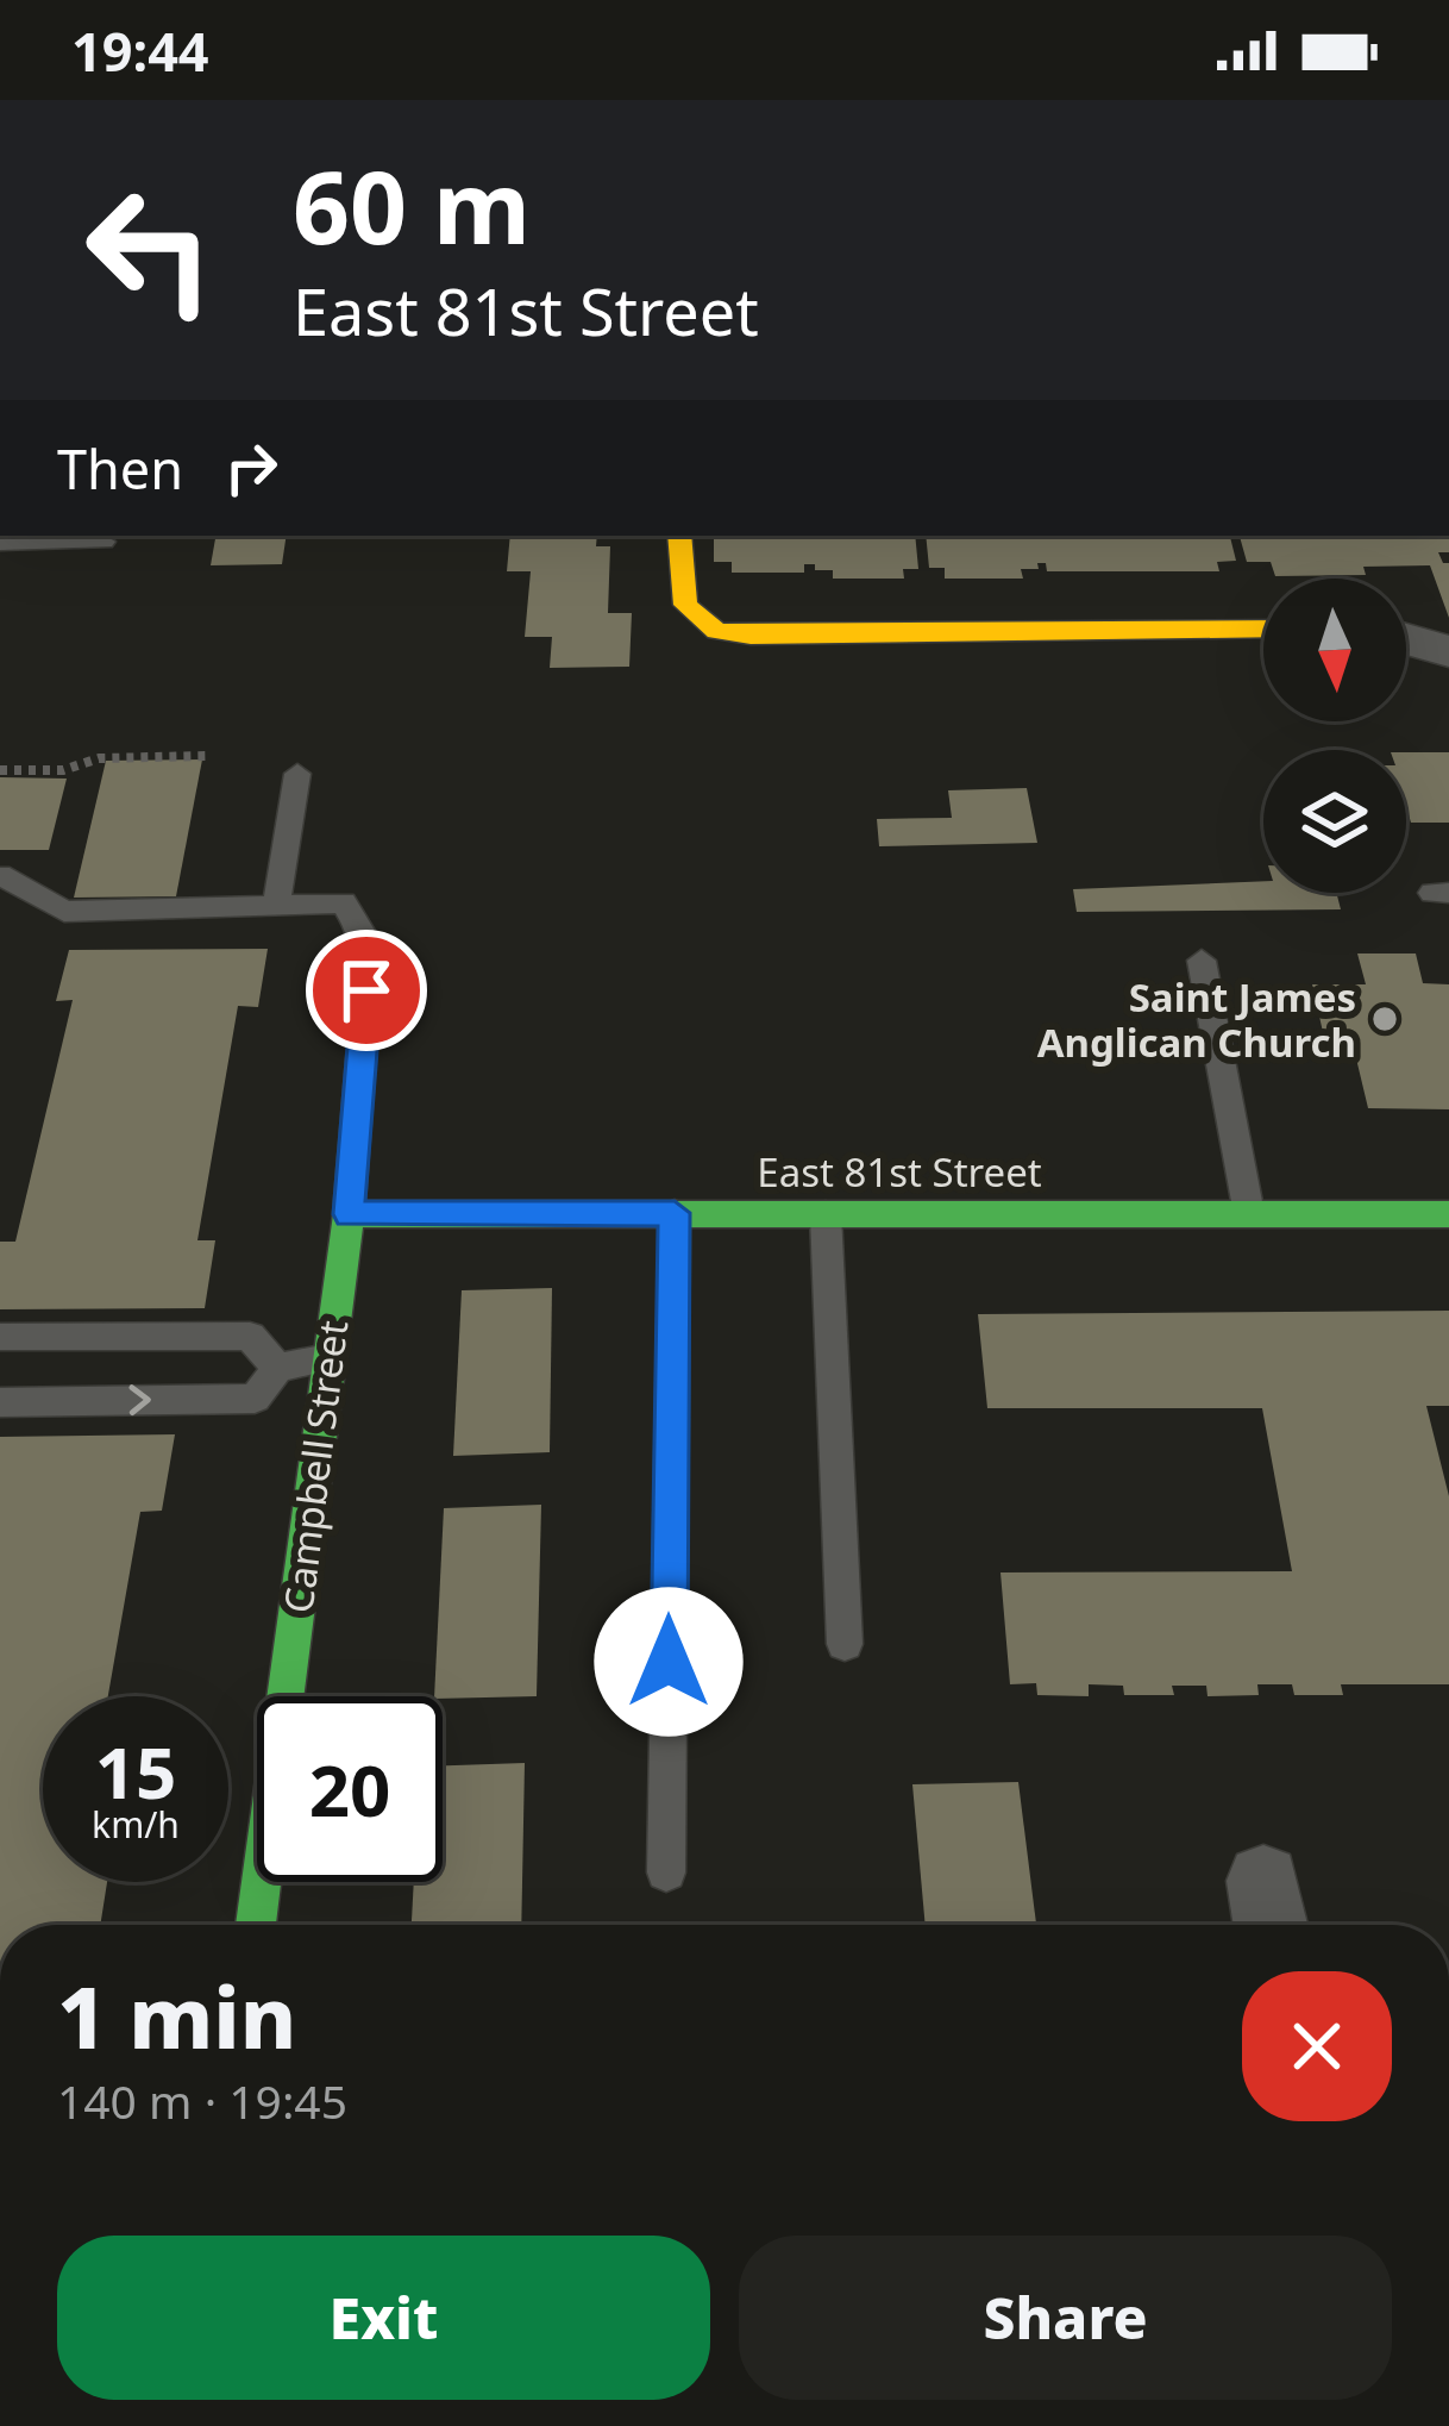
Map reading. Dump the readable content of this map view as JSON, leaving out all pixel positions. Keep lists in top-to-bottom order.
{
  "streets": {
    "street": ["East 81st Street", "Campbell Street"]
  },
  "crossings": [
    ["East 81st Street", "Campbell Street"]
  ],
  "places": ["Saint James Anglican Church"],
  "north": "bottom",
  "page": {
    "status": "19:44",
    "turn": ["60 m", "East 81st Street"],
    "then": "Then",
    "speed": "15 km/h",
    "limit": "20",
    "heading": ["1 min", "140 m · 19:45"],
    "buttons": ["Exit", "Share"]
  }
}
